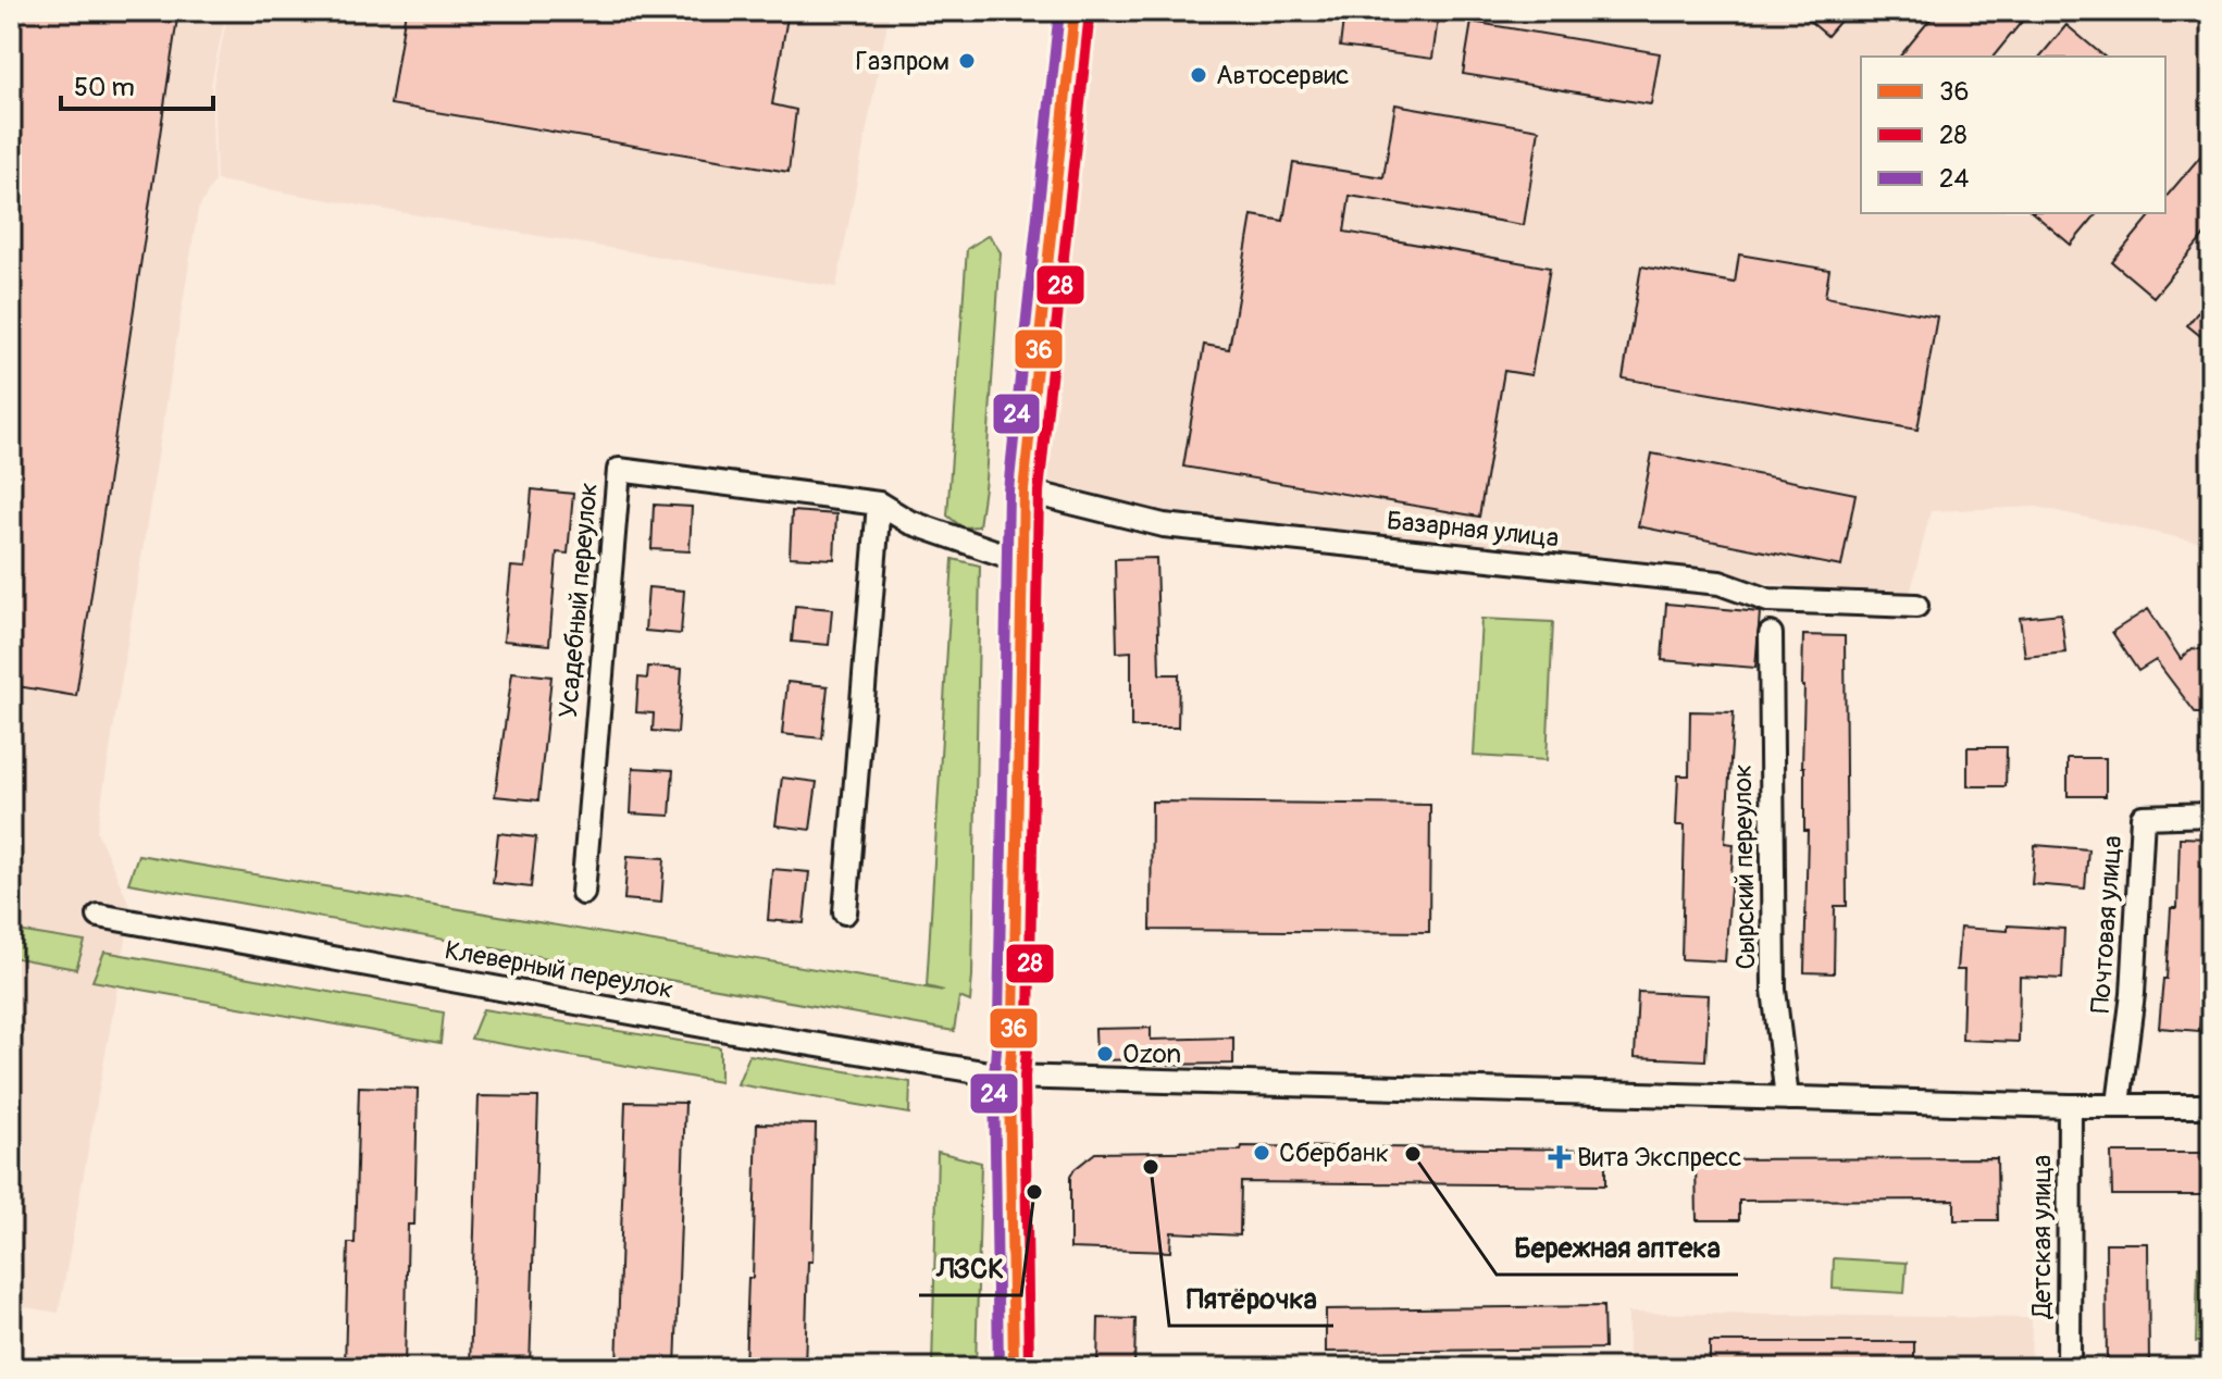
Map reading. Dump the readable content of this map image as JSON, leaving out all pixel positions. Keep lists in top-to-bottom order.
{
  "streets": {
    "street": [
      "Базарная улица",
      "Усадебный переулок",
      "Сырский переулок",
      "Почтовая улица",
      "Клеверный переулок",
      "Детская улица"
    ]
  },
  "crossings": [
    ["Сырский переулок", "Клеверный переулок"],
    ["Почтовая улица", "Клеверный переулок"],
    ["Клеверный переулок", "Детская улица"]
  ],
  "places": {
    "other": [
      "Газпром",
      "Автосервис",
      "Ozon",
      "Сбербанк",
      "Бережная аптека",
      "Пятёрочка",
      "ЛЗСК"
    ],
    "health": ["Вита Экспресс"]
  },
  "lines": ["transit line 36", "transit line 24", "transit line 28"],
  "legend": ["36", "28", "24"],
  "scale_bar": "50 m"
}
